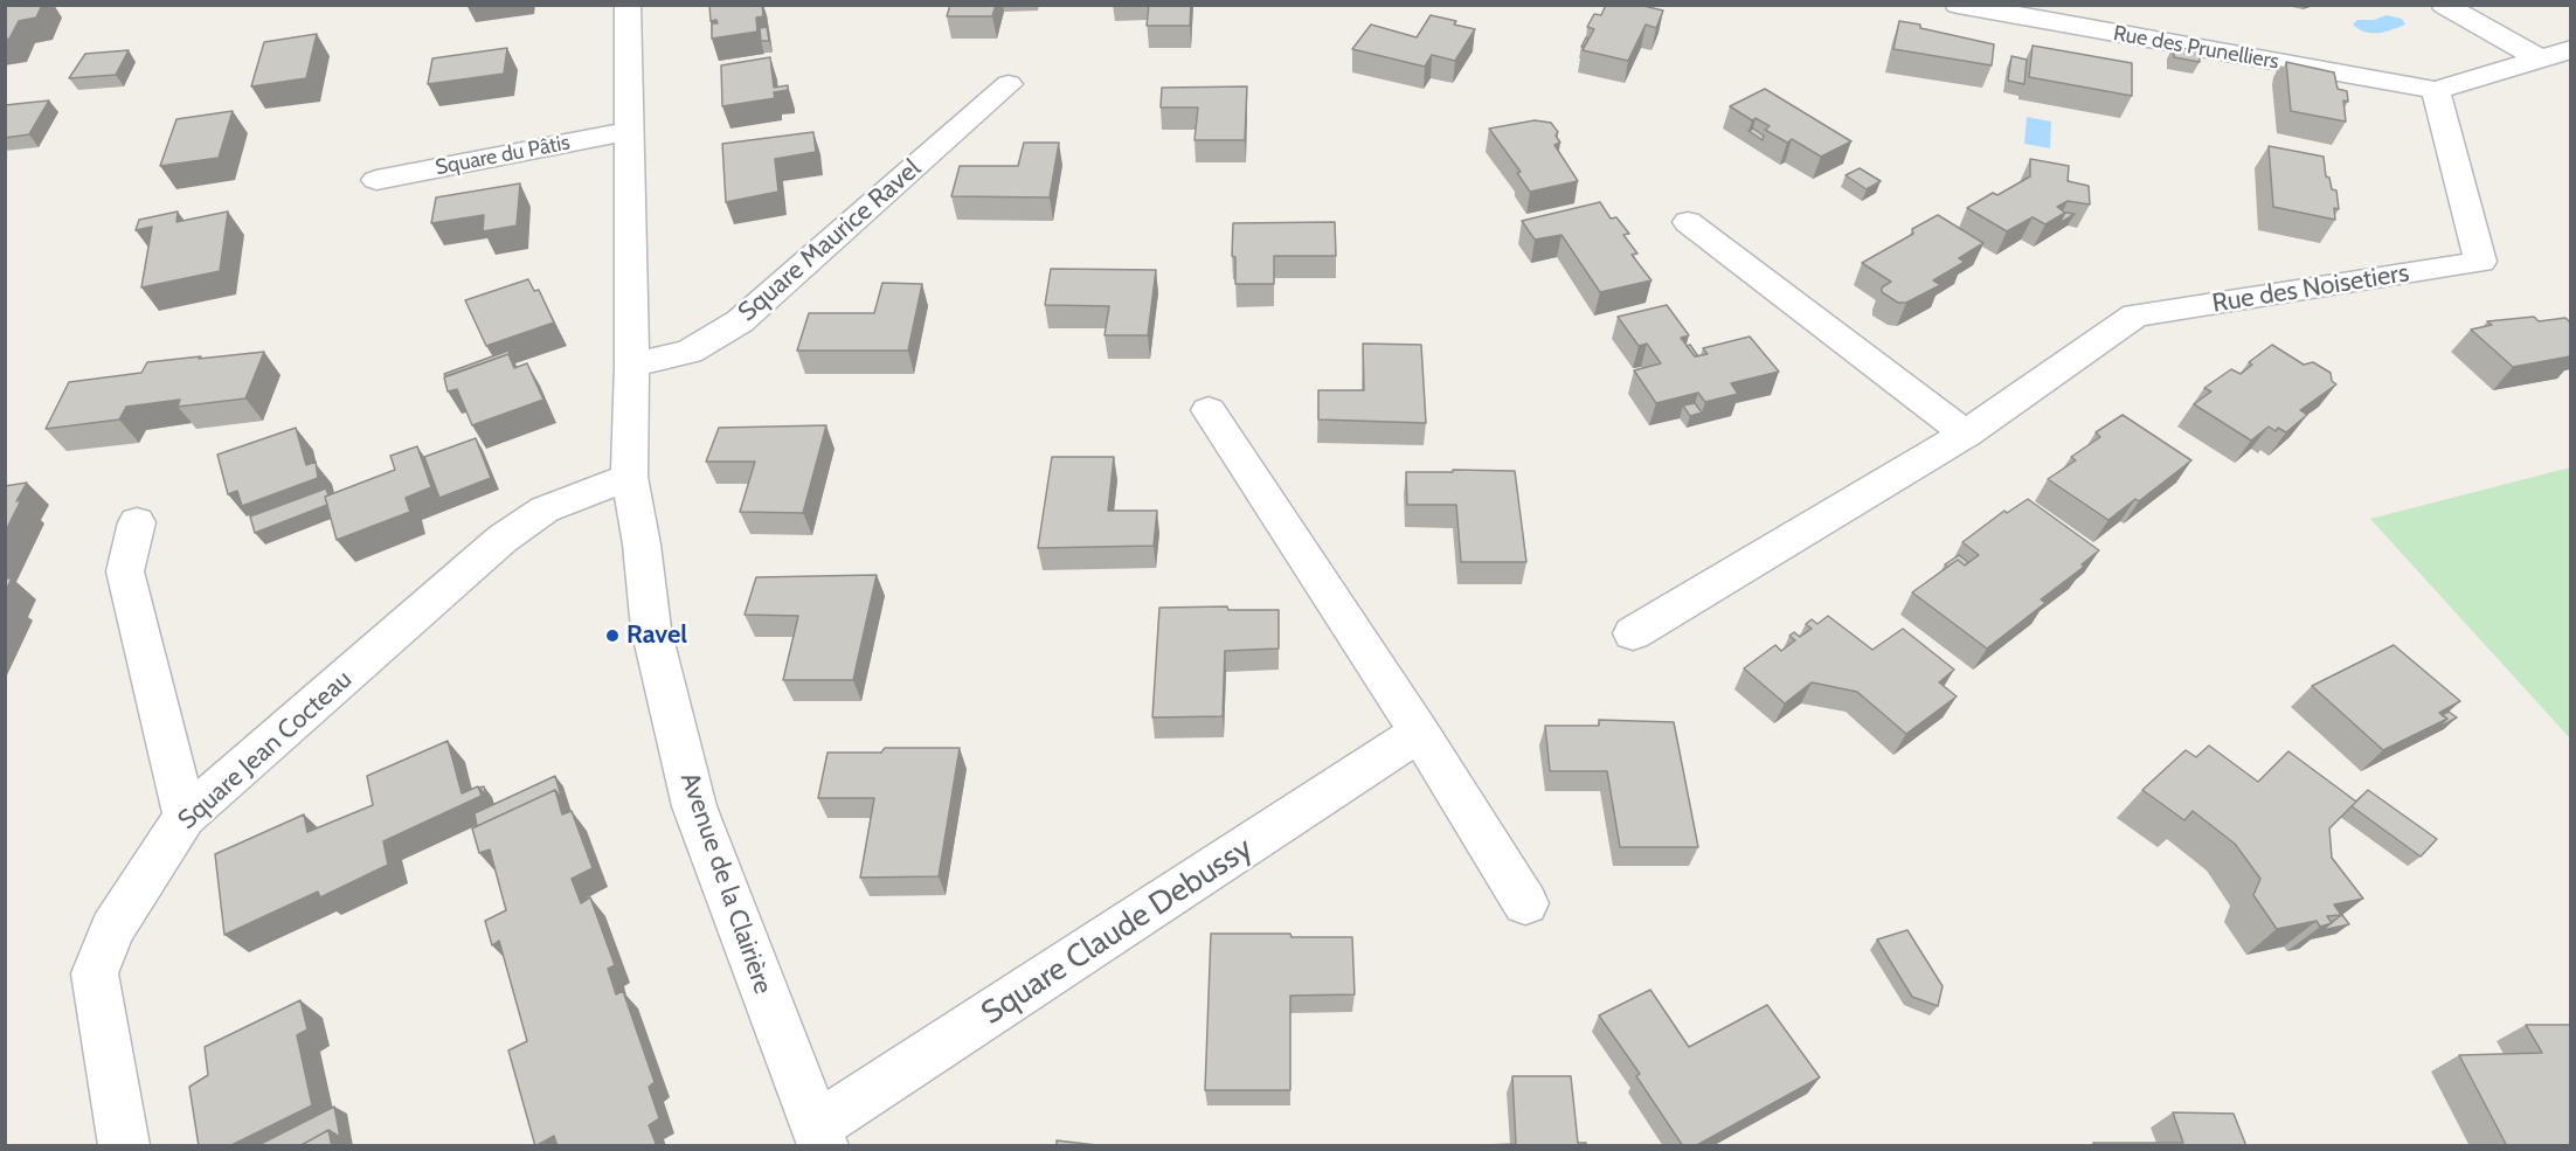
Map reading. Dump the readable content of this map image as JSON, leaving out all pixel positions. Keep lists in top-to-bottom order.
{
  "streets": {
    "street": [
      "Rue des Prunelliers",
      "Square du Pâtis",
      "Square Maurice Ravel",
      "Rue des Noisetiers",
      "Square Jean Cocteau",
      "Avenue de la Clairière",
      "Square Claude Debussy"
    ]
  },
  "crossings": [
    ["Rue des Prunelliers", "Rue des Noisetiers"],
    ["Square Maurice Ravel", "Avenue de la Clairière"],
    ["Square Jean Cocteau", "Avenue de la Clairière"],
    ["Avenue de la Clairière", "Square Claude Debussy"]
  ],
  "places": ["Ravel"]
}
